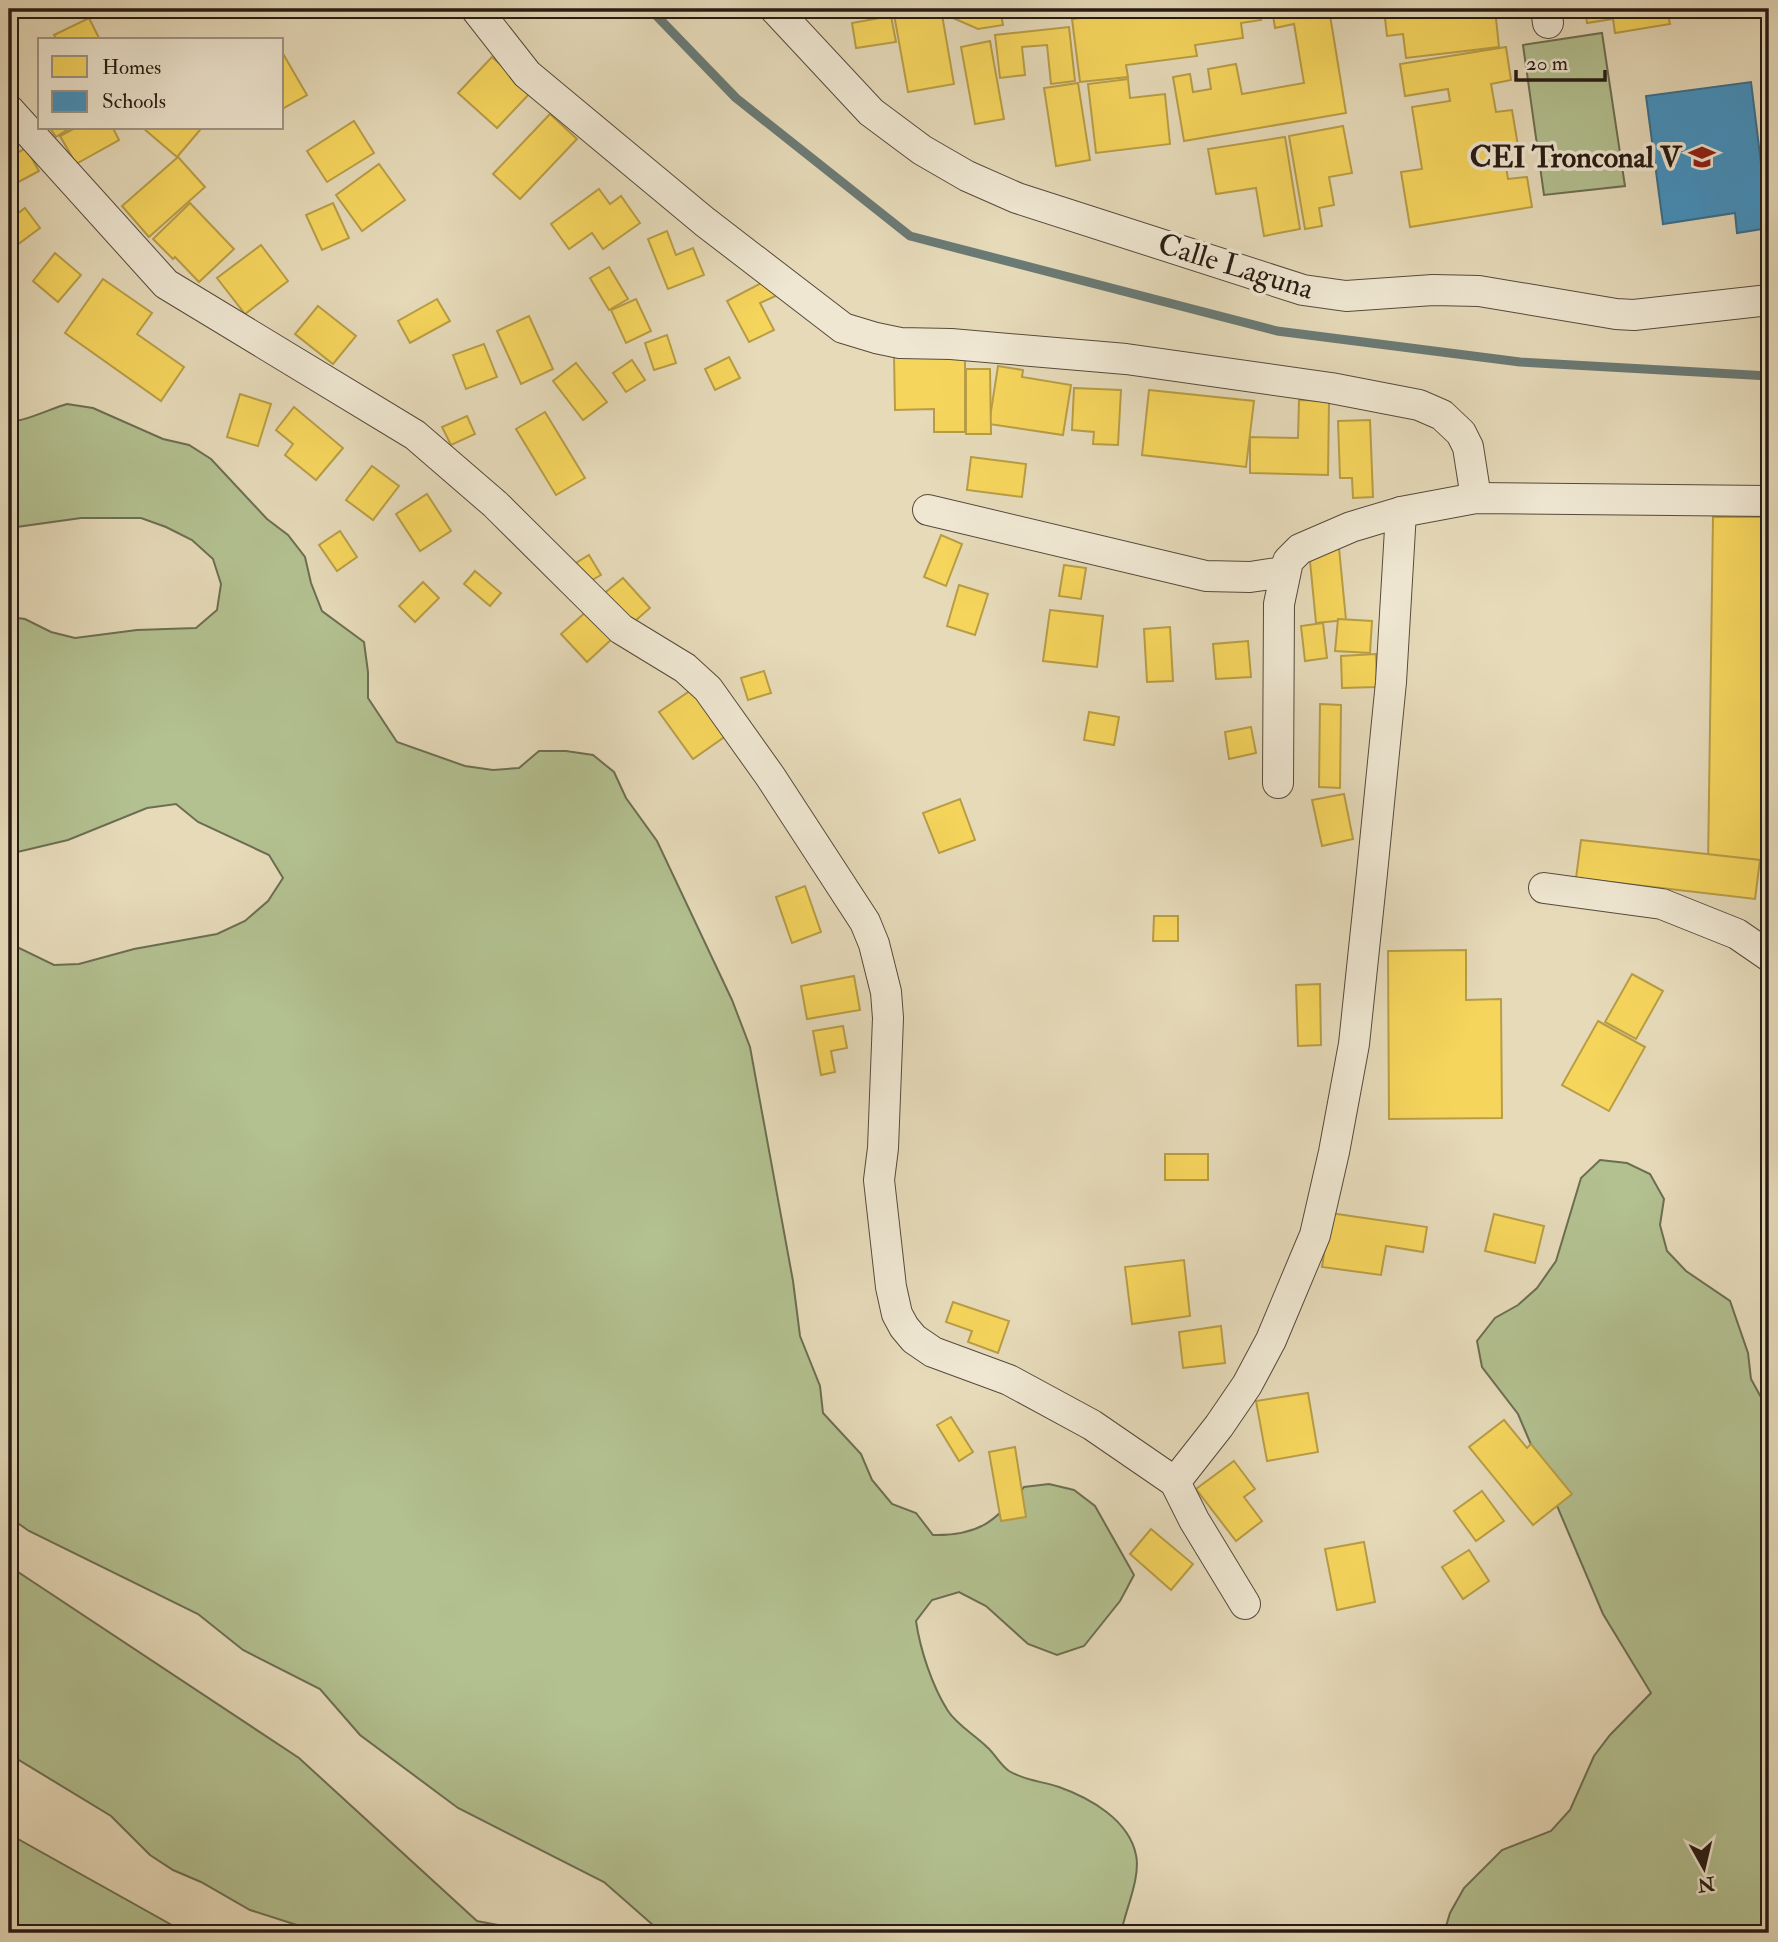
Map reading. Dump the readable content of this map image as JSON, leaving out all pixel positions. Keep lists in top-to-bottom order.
{
  "streets": {
    "street": ["Calle Laguna"]
  },
  "places": {
    "school or university": ["CEI Tronconal V"]
  },
  "legend": ["Homes", "Schools"],
  "scale_bar": "20 m",
  "north": "bottom"
}
